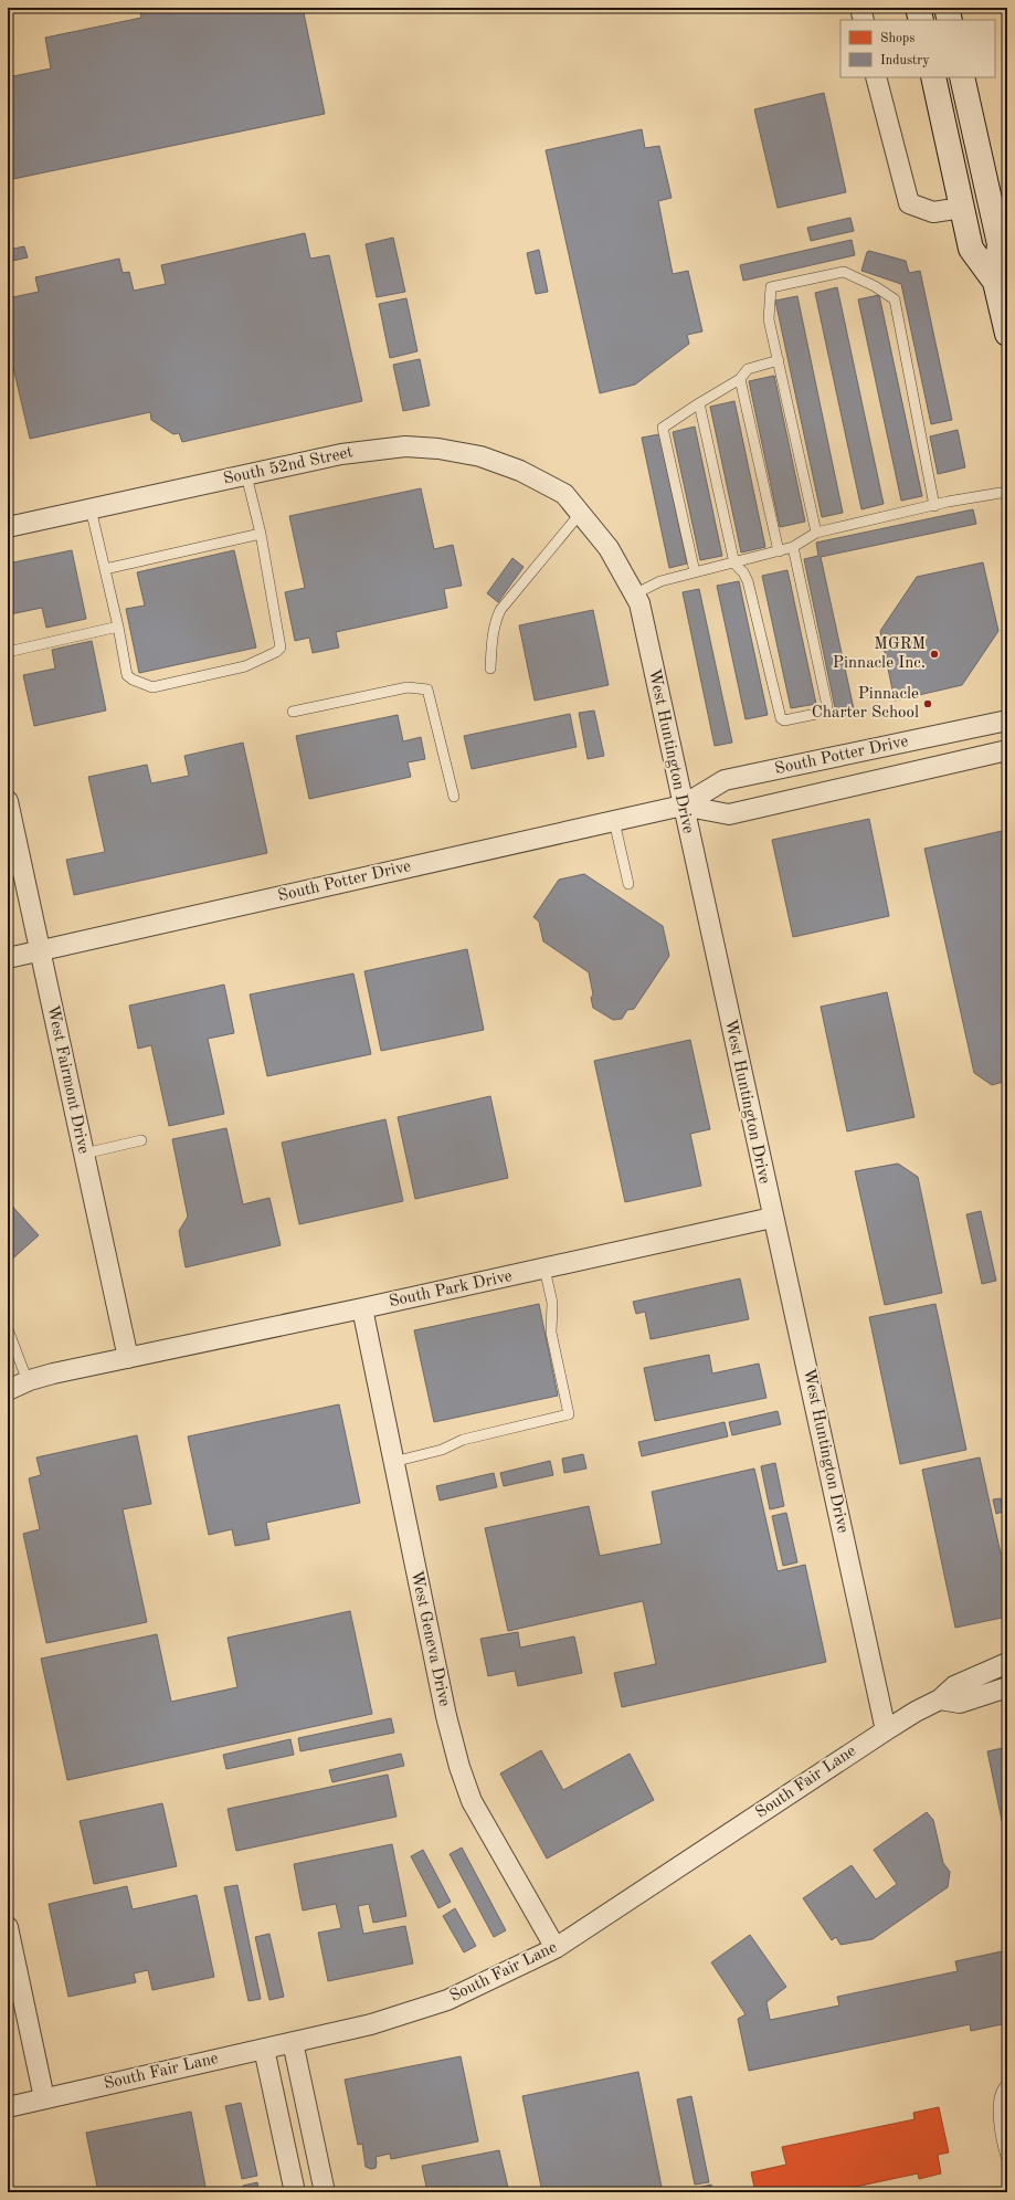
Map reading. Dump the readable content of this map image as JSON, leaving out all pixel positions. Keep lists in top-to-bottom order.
{
  "streets": {
    "street": [
      "South 52nd Street",
      "West Huntington Drive",
      "South Potter Drive",
      "West Fairmont Drive",
      "South Park Drive",
      "West Geneva Drive",
      "South Fair Lane"
    ]
  },
  "crossings": [
    ["South 52nd Street", "West Huntington Drive"],
    ["West Huntington Drive", "South Potter Drive"],
    ["West Huntington Drive", "South Park Drive"],
    ["West Huntington Drive", "South Fair Lane"],
    ["South Potter Drive", "West Fairmont Drive"],
    ["West Fairmont Drive", "South Park Drive"],
    ["South Park Drive", "West Geneva Drive"],
    ["West Geneva Drive", "South Fair Lane"]
  ],
  "places": ["MGRM Pinnacle Inc.", "Pinnacle Charter School"],
  "legend": ["Shops", "Industry"]
}
